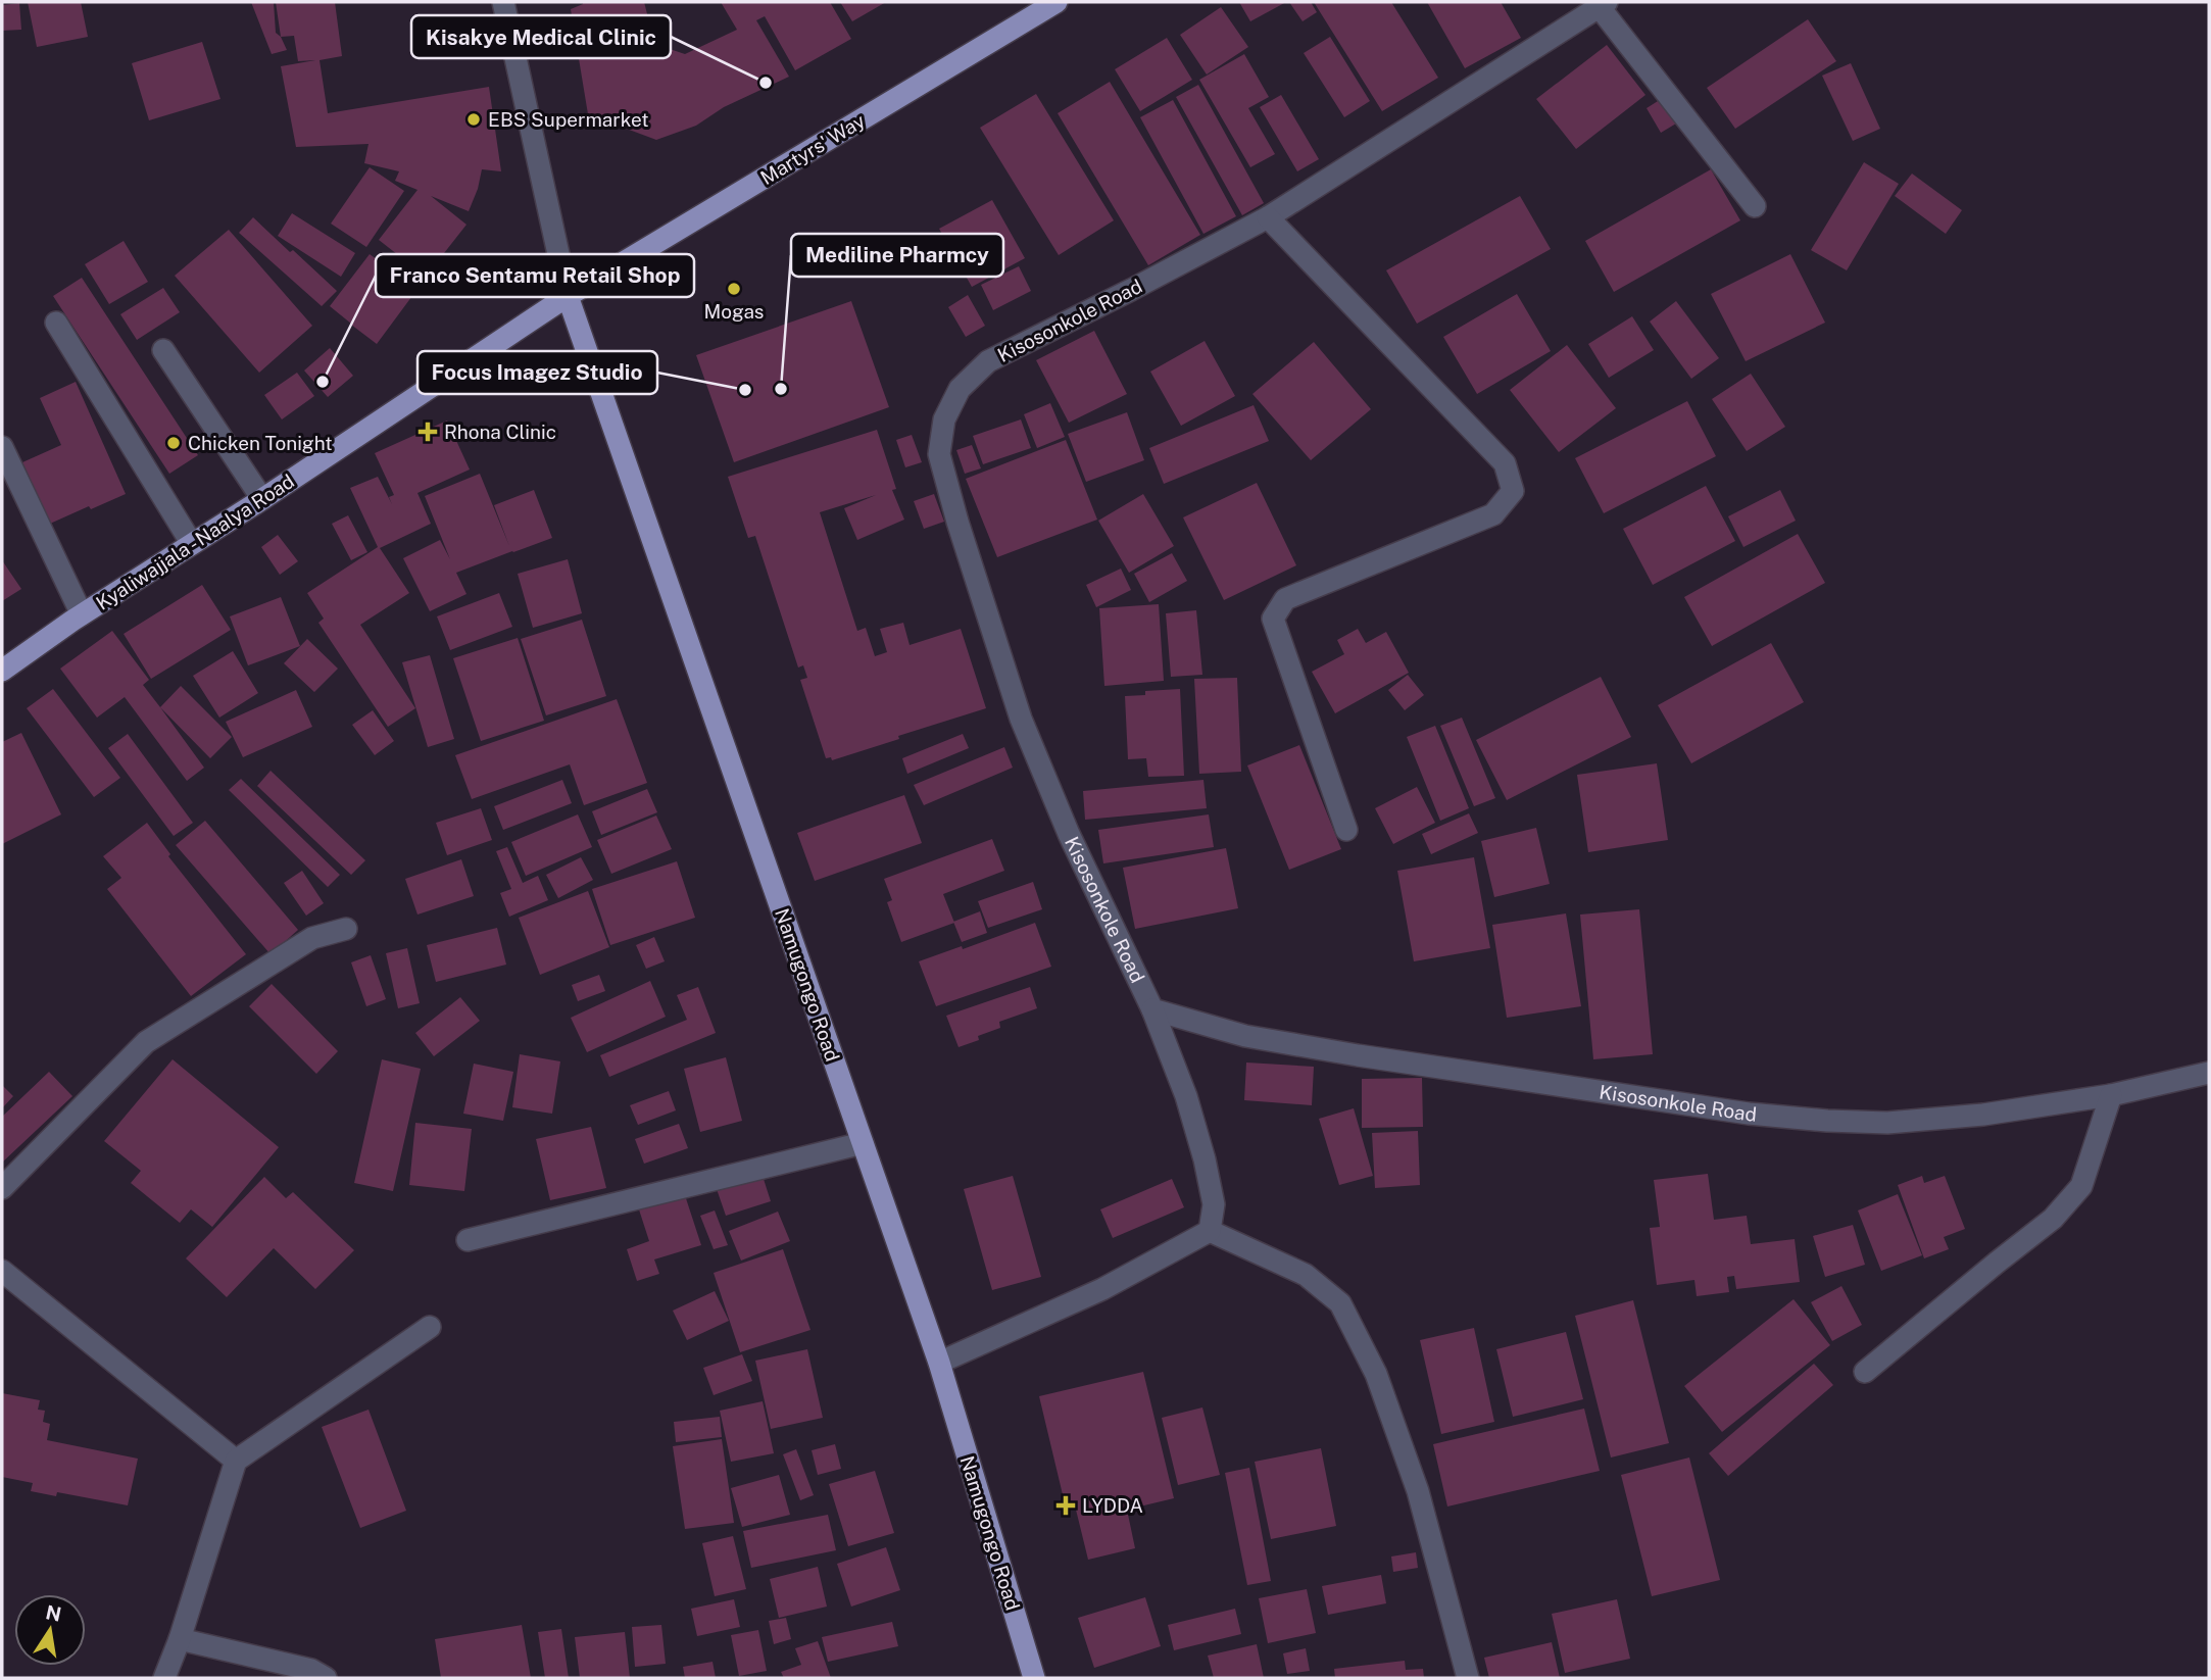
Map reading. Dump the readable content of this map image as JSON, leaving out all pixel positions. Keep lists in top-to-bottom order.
{
  "streets": {
    "main road": ["Martyrs' Way", "Kyaliwajjala - Naalya Road", "Namugongo Road"],
    "street": ["Kisosonkole Road"]
  },
  "crossings": [
    ["Martyrs' Way", "Kyaliwajjala - Naalya Road"],
    ["Martyrs' Way", "Namugongo Road"],
    ["Kyaliwajjala - Naalya Road", "Namugongo Road"]
  ],
  "places": {
    "other": [
      "Kisakye Medical Clinic",
      "EBS Supermarket",
      "Mogas",
      "Franco Sentamu Retail Shop",
      "Mediline Pharmcy",
      "Focus Imagez Studio",
      "Chicken Tonight"
    ],
    "health": ["Rhona Clinic", "LYDDA"]
  },
  "north": "top"
}
